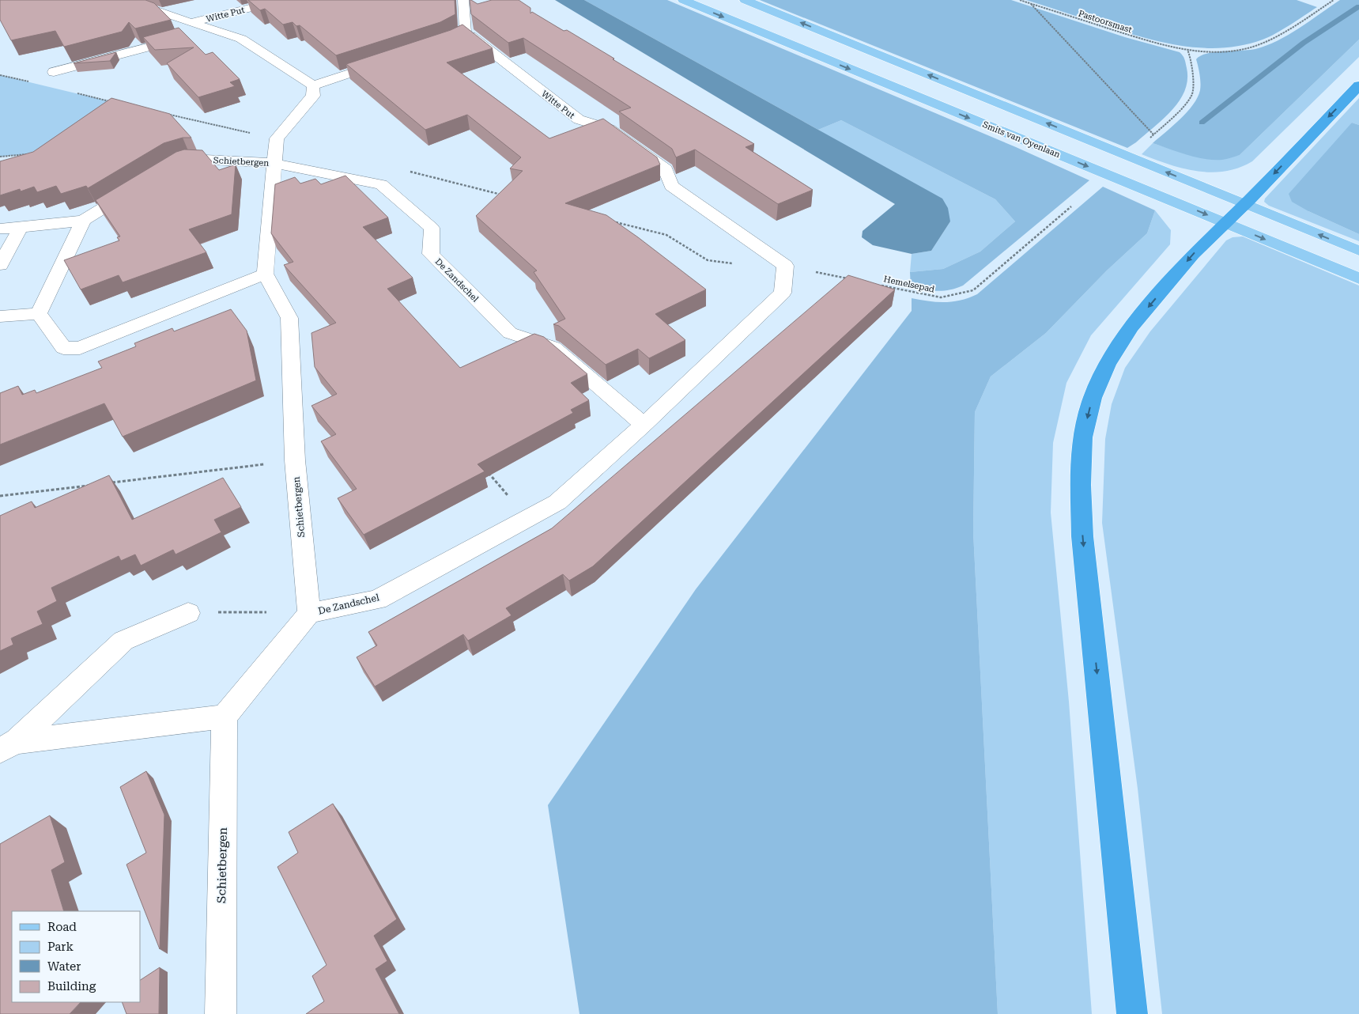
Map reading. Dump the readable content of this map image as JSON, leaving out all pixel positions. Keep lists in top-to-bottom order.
{
  "streets": {
    "main road": ["Smits van Oyenlaan"],
    "street": ["Witte Put", "Schietbergen", "De Zandschel"],
    "path": ["Pastoorsmast", "Hemelsepad"]
  },
  "crossings": [
    ["Witte Put", "De Zandschel"],
    ["Schietbergen", "De Zandschel"]
  ],
  "legend": [
    "Road",
    "Park",
    "Water",
    "Building"
  ]
}
